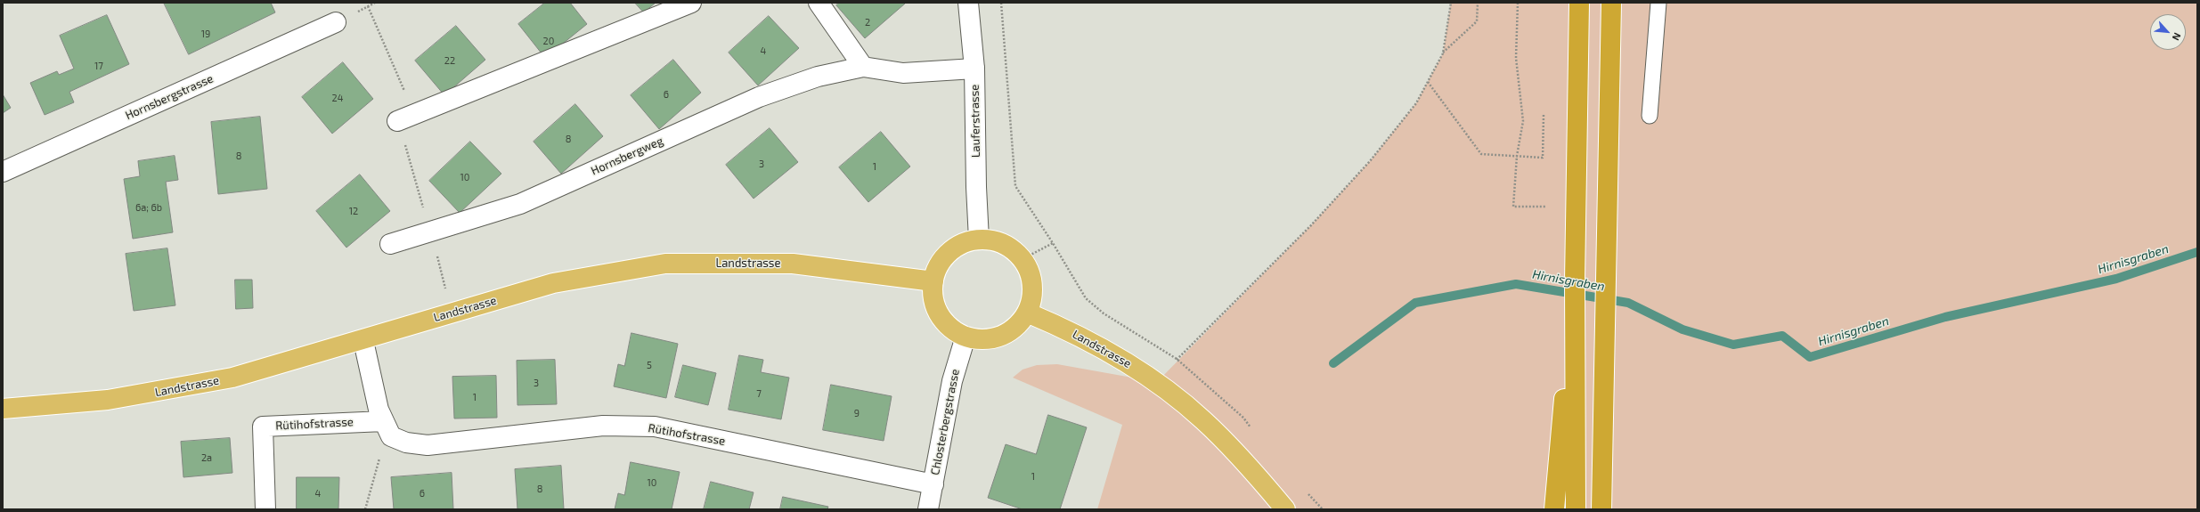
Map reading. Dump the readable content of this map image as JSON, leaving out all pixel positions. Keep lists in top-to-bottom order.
{
  "streets": {
    "main road": ["Landstrasse"],
    "street": [
      "Hornsbergstrasse",
      "Lauferstrasse",
      "Hornsbergweg",
      "Chlosterbergstrasse",
      "Rütihofstrasse"
    ]
  },
  "crossings": [
    ["Lauferstrasse", "Hornsbergweg"],
    ["Lauferstrasse", "Landstrasse"],
    ["Lauferstrasse", "Chlosterbergstrasse"],
    ["Landstrasse", "Chlosterbergstrasse"],
    ["Chlosterbergstrasse", "Rütihofstrasse"]
  ],
  "water": ["Hirnisgraben"],
  "house_numbers": [
    "2",
    "19",
    "20",
    "4",
    "22",
    "17",
    "6",
    "24",
    "8",
    "8",
    "3",
    "1",
    "10",
    "6a; 6b",
    "12",
    "5",
    "3",
    "7",
    "1",
    "9",
    "2a",
    "1",
    "10",
    "8",
    "4",
    "6"
  ],
  "north": "bottom right"
}
